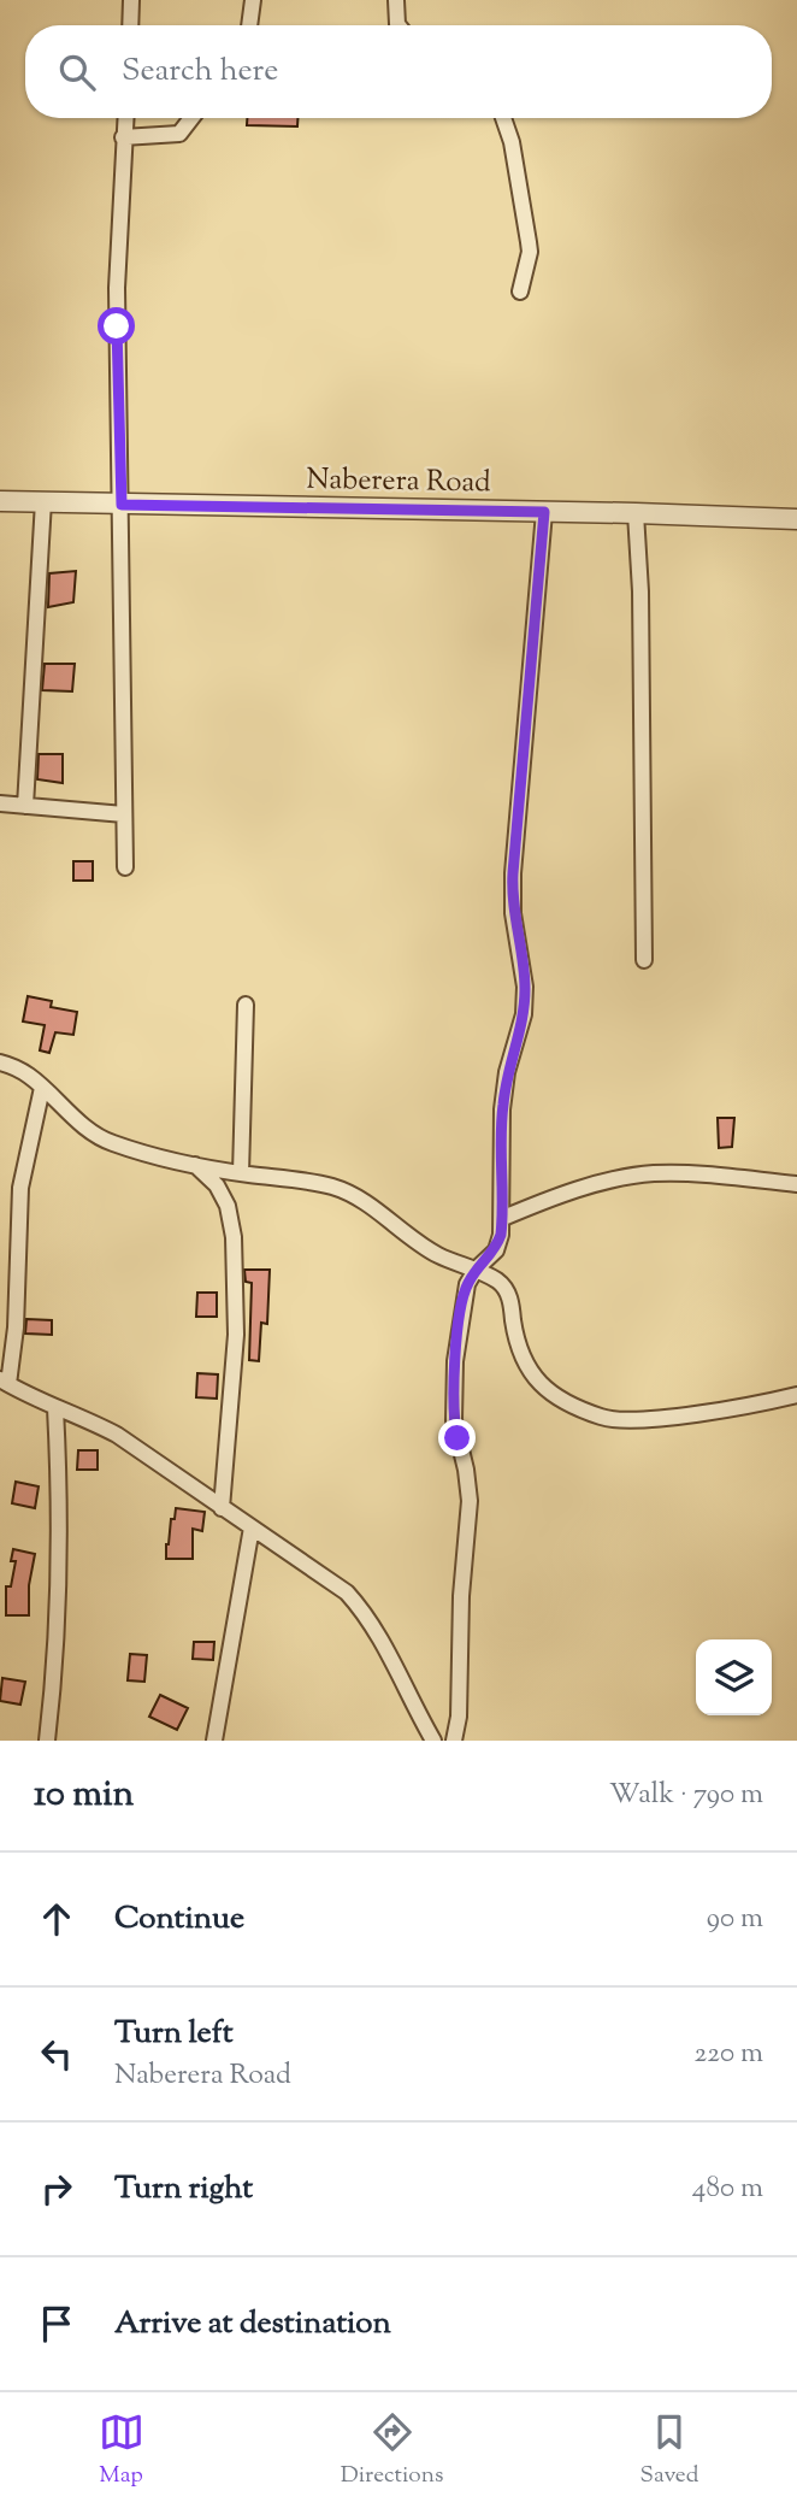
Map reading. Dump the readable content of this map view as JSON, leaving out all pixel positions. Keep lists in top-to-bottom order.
{
  "streets": {
    "street": ["Naberera Road"]
  },
  "page": {
    "search": "Search here",
    "heading": ["10 min", "Walk · 790 m"],
    "list": [
      ["Continue", "90 m"],
      ["Turn left", "Naberera Road", "220 m"],
      ["Turn right", "480 m"],
      "Arrive at destination"
    ],
    "nav": ["Map", "Directions", "Saved"]
  }
}
